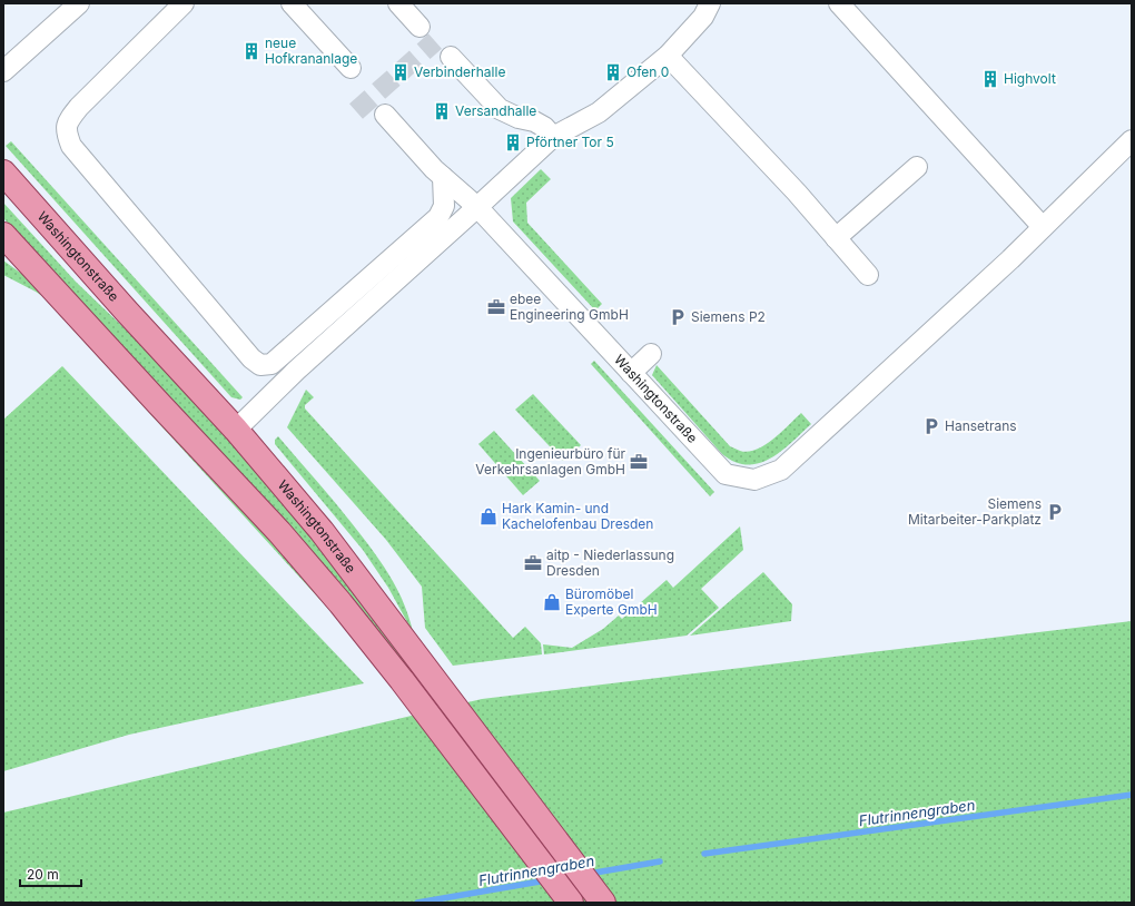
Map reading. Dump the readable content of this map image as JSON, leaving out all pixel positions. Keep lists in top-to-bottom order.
{
  "streets": {
    "main road": ["Washingtonstraße"]
  },
  "water": ["Flutrinnengraben"],
  "places": {
    "building": [
      "neue Hofkrananlage",
      "Verbinderhalle",
      "Ofen 0",
      "Highvolt",
      "Versandhalle",
      "Pförtner Tor 5"
    ],
    "office": ["ebee Engineering GmbH", "Ingenieurbüro für Verkehrsanlagen GmbH", "aitp - Niederlassung Dresden"],
    "parking": ["Siemens P2", "Hansetrans", "Siemens Mitarbeiter-Parkplatz"],
    "shop": ["Hark Kamin- und Kachelofenbau Dresden", "Büromöbel Experte GmbH"]
  },
  "scale_bar": "20 m"
}
